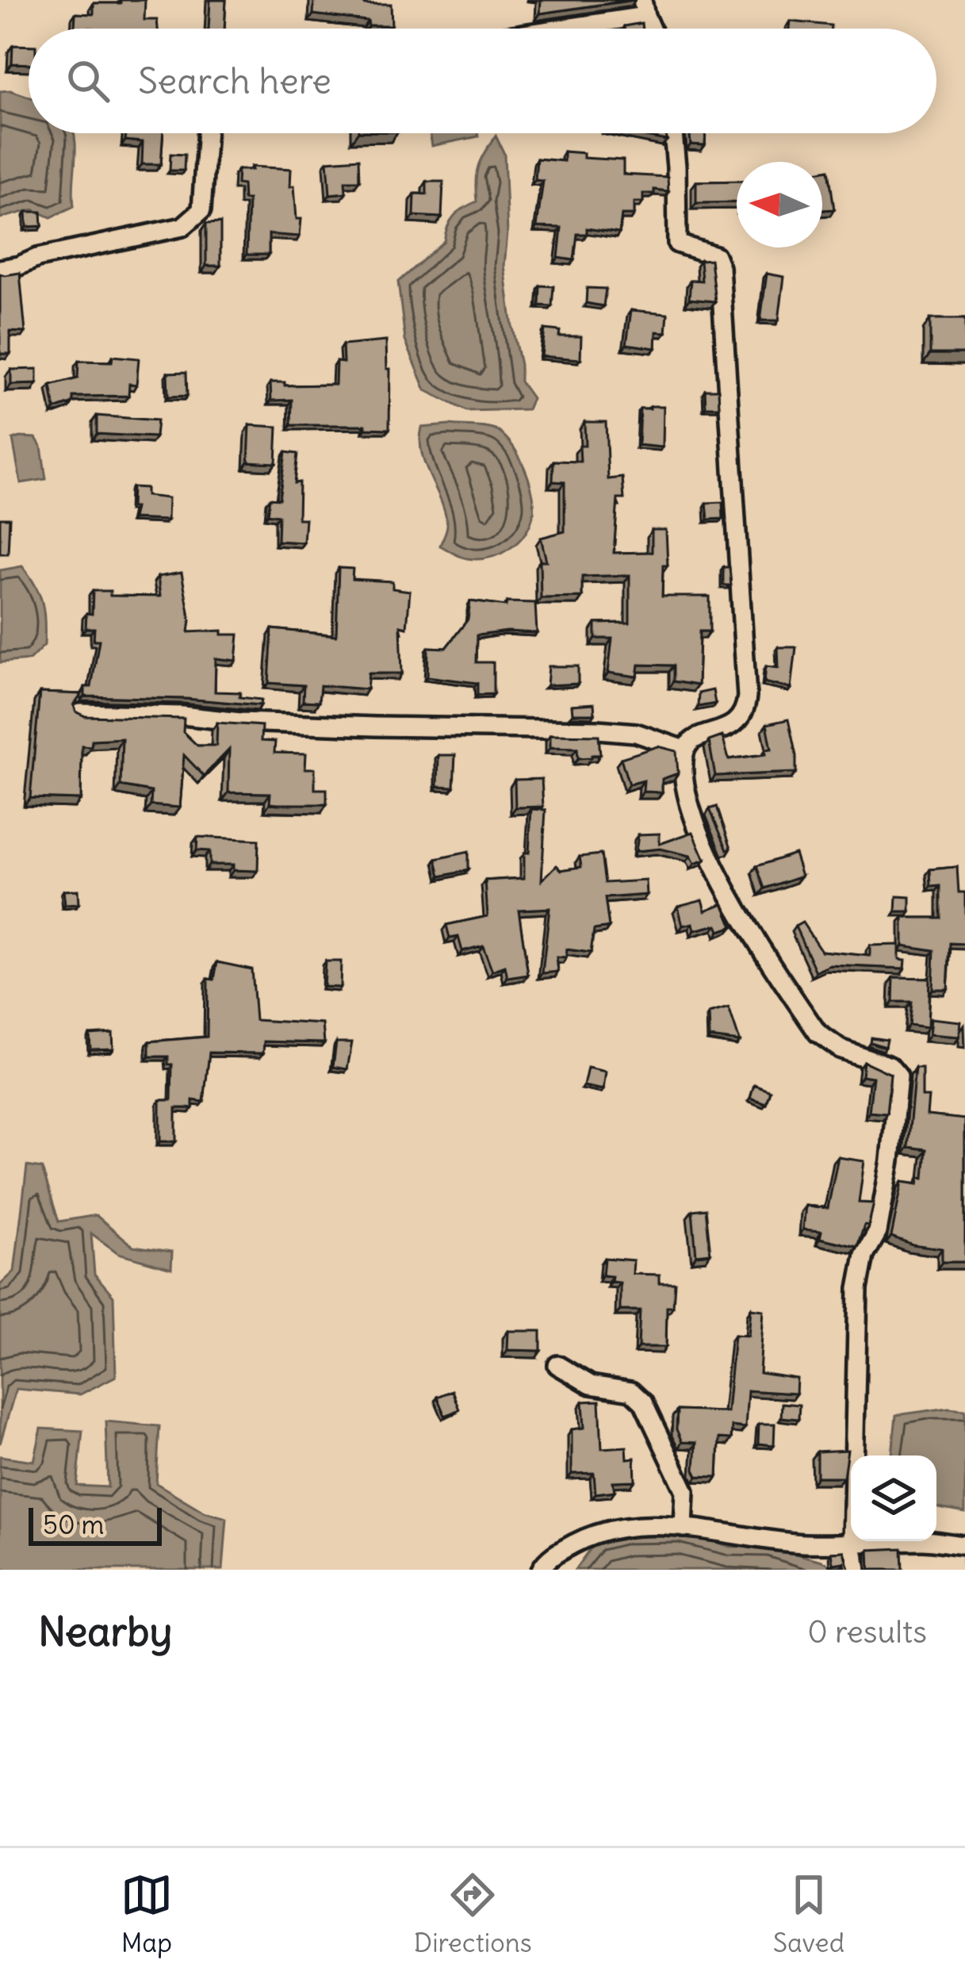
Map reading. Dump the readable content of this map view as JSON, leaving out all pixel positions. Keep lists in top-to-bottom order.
{
  "scale_bar": "50 m",
  "north": "left",
  "page": {
    "search": "Search here",
    "scale": "50 m",
    "heading": ["Nearby", "0 results"],
    "nav": ["Map", "Directions", "Saved"]
  }
}
